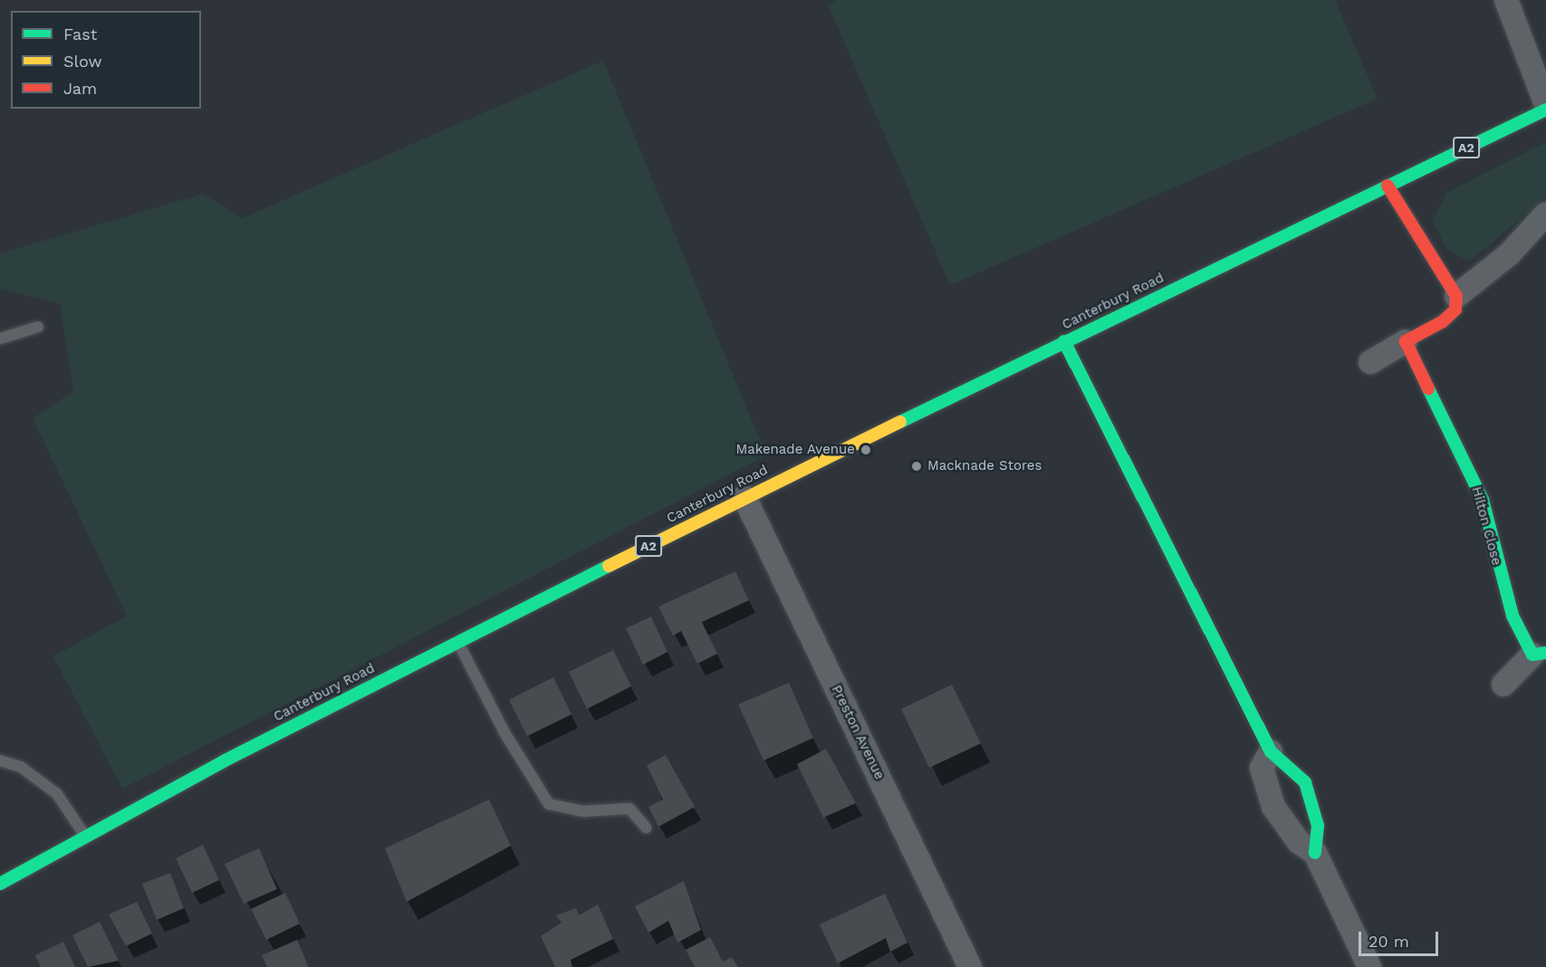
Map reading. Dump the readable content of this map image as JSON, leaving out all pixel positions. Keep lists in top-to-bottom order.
{
  "streets": {
    "main road": ["A2", "Canterbury Road", "Hilton Close"],
    "street": ["Preston Avenue"]
  },
  "crossings": [
    ["Canterbury Road", "Preston Avenue"]
  ],
  "places": ["Makenade Avenue", "Macknade Stores"],
  "legend": ["Fast", "Slow", "Jam"],
  "scale_bar": "20 m"
}
